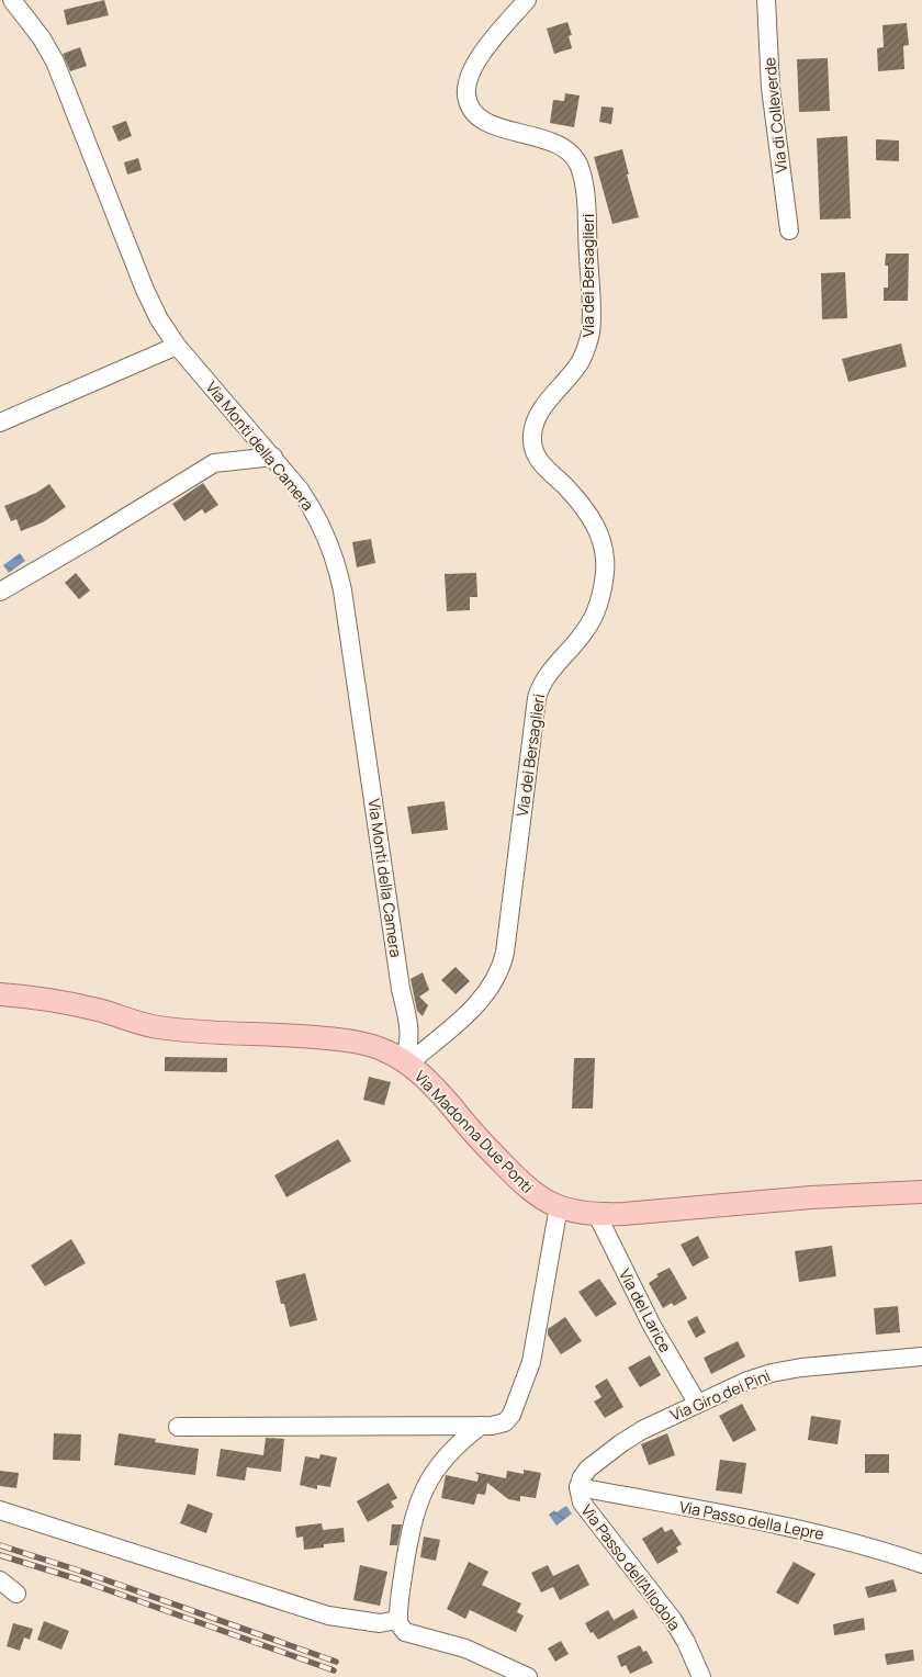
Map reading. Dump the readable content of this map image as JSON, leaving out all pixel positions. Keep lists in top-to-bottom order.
{
  "streets": {
    "main road": ["Via Madonna Due Ponti"],
    "street": [
      "Via di Colleverde",
      "Via dei Bersaglieri",
      "Via Monti della Camera",
      "Via del Larice",
      "Via Giro dei Pini",
      "Via Passo della Lepre",
      "Via Passo dell'Allodola"
    ]
  },
  "crossings": [
    ["Via dei Bersaglieri", "Via Monti della Camera"],
    ["Via dei Bersaglieri", "Via Madonna Due Ponti"],
    ["Via Monti della Camera", "Via Madonna Due Ponti"],
    ["Via Madonna Due Ponti", "Via del Larice"],
    ["Via del Larice", "Via Giro dei Pini"],
    ["Via Giro dei Pini", "Via Passo della Lepre"],
    ["Via Giro dei Pini", "Via Passo dell'Allodola"],
    ["Via Passo della Lepre", "Via Passo dell'Allodola"]
  ]
}
